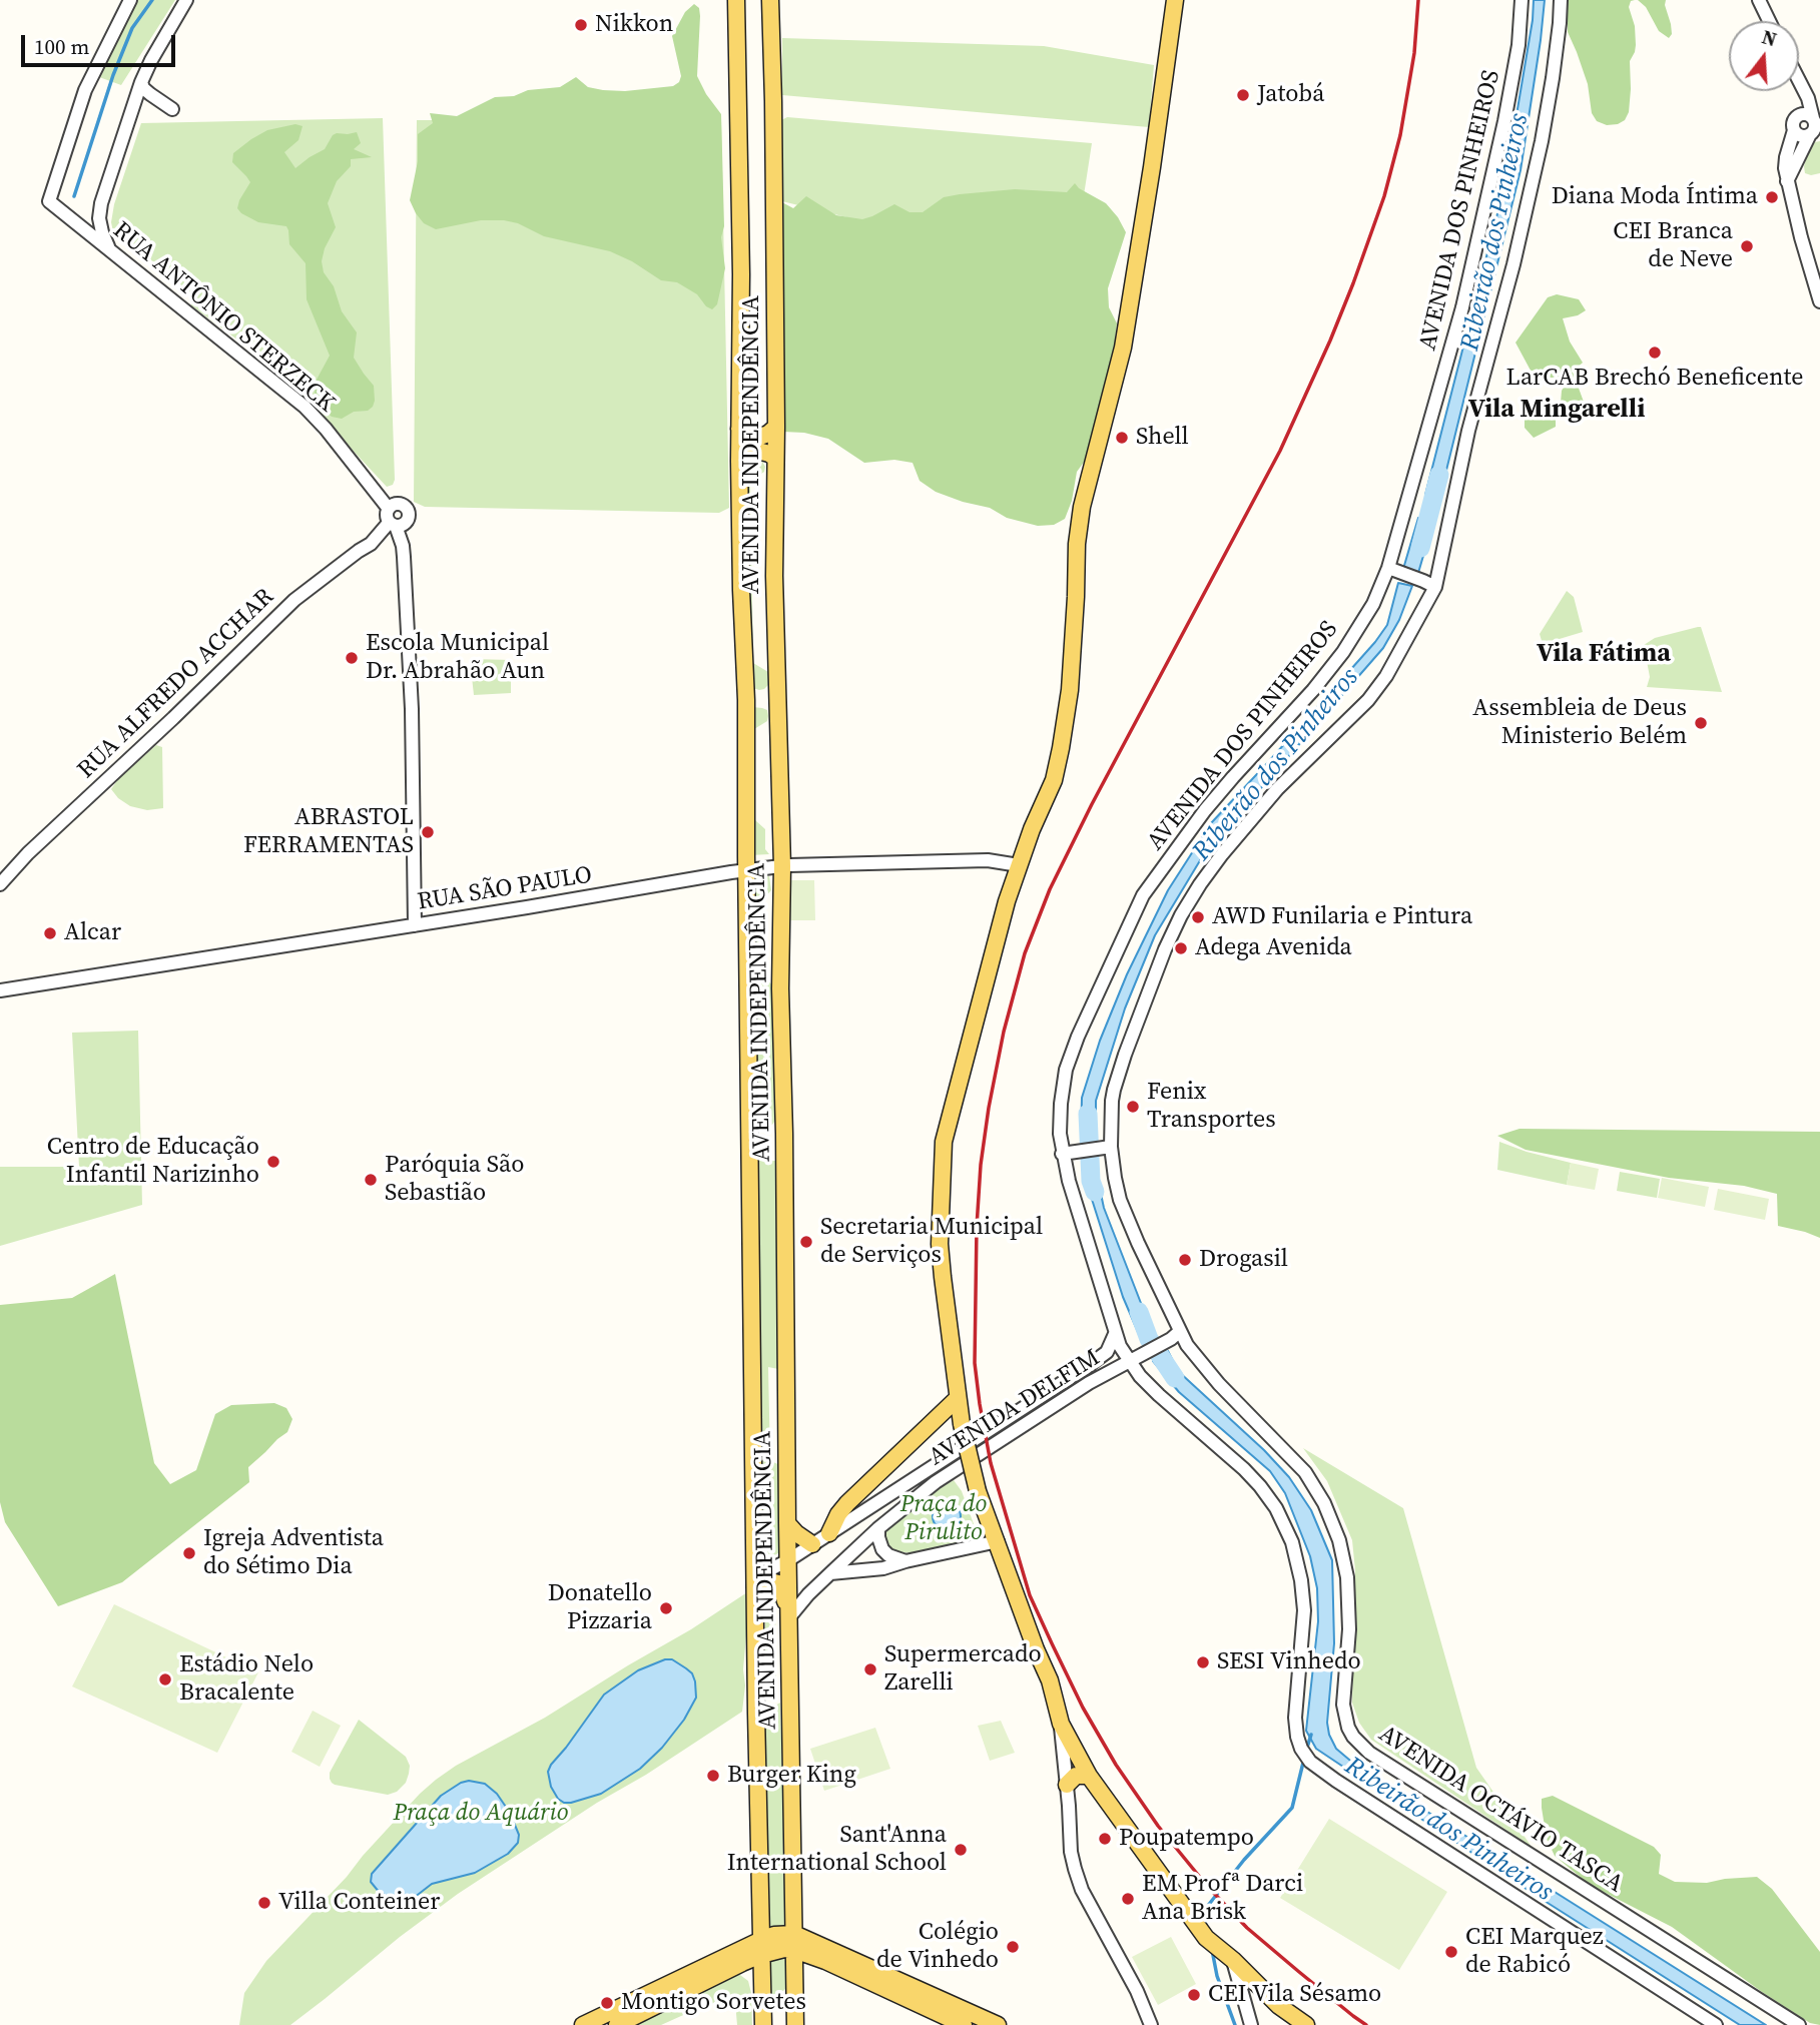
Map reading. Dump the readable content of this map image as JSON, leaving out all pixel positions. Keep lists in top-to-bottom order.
{
  "streets": {
    "main road": ["AVENIDA INDEPENDÊNCIA"],
    "street": [
      "AVENIDA DOS PINHEIROS",
      "RUA ANTÔNIO STERZECK",
      "RUA ALFREDO ACCHAR",
      "RUA SÃO PAULO",
      "AVENIDA DELFIM",
      "AVENIDA OCTÁVIO TASCA"
    ]
  },
  "crossings": [
    ["AVENIDA DOS PINHEIROS", "AVENIDA DELFIM"],
    ["RUA ANTÔNIO STERZECK", "RUA ALFREDO ACCHAR"],
    ["AVENIDA INDEPENDÊNCIA", "RUA SÃO PAULO"],
    ["AVENIDA INDEPENDÊNCIA", "AVENIDA DELFIM"],
    ["AVENIDA DELFIM", "AVENIDA OCTÁVIO TASCA"]
  ],
  "districts": ["Vila Mingarelli", "Vila Fátima"],
  "water": ["Ribeirão dos Pinheiros"],
  "parks": ["Praça do Pirulito", "Praça do Aquário"],
  "places": [
    "Nikkon",
    "Jatobá",
    "Diana Moda Íntima",
    "CEI Branca de Neve",
    "LarCAB Brechó Beneficente",
    "Shell",
    "Escola Municipal Dr. Abrahão Aun",
    "Assembleia de Deus Ministerio Belém",
    "ABRASTOL FERRAMENTAS",
    "AWD Funilaria e Pintura",
    "Alcar",
    "Adega Avenida",
    "Fenix Transportes",
    "Centro de Educação Infantil Narizinho",
    "Paróquia São Sebastião",
    "Secretaria Municipal de Serviços",
    "Drogasil",
    "Igreja Adventista do Sétimo Dia",
    "Donatello Pizzaria",
    "SESI Vinhedo",
    "Supermercado Zarelli",
    "Estádio Nelo Bracalente",
    "Burger King",
    "Poupatempo",
    "Sant'Anna International School",
    "EM Profª Darci Ana Brisk",
    "Villa Conteiner",
    "Colégio de Vinhedo",
    "CEI Marquez de Rabicó",
    "CEI Vila Sésamo",
    "Montigo Sorvetes"
  ],
  "scale_bar": "100 m",
  "north": "top"
}
